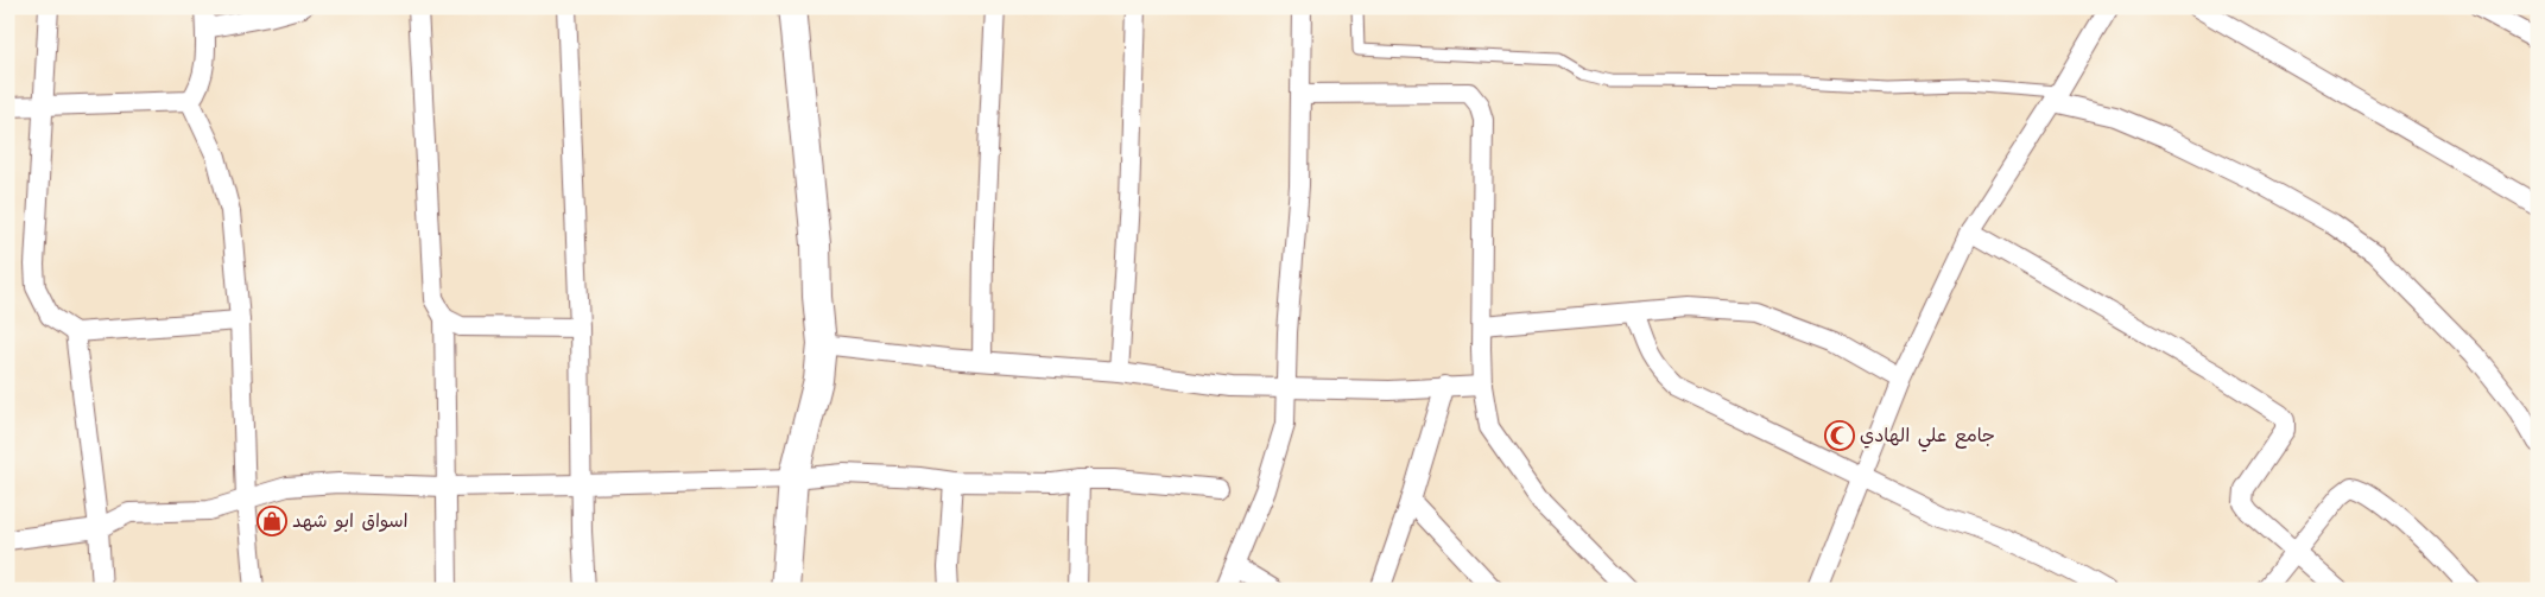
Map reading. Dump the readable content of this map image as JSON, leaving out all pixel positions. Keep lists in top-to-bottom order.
{
  "places": {
    "mosque": ["جامع علي الهادي"],
    "shop": ["اسواق ابو شهد"]
  }
}
